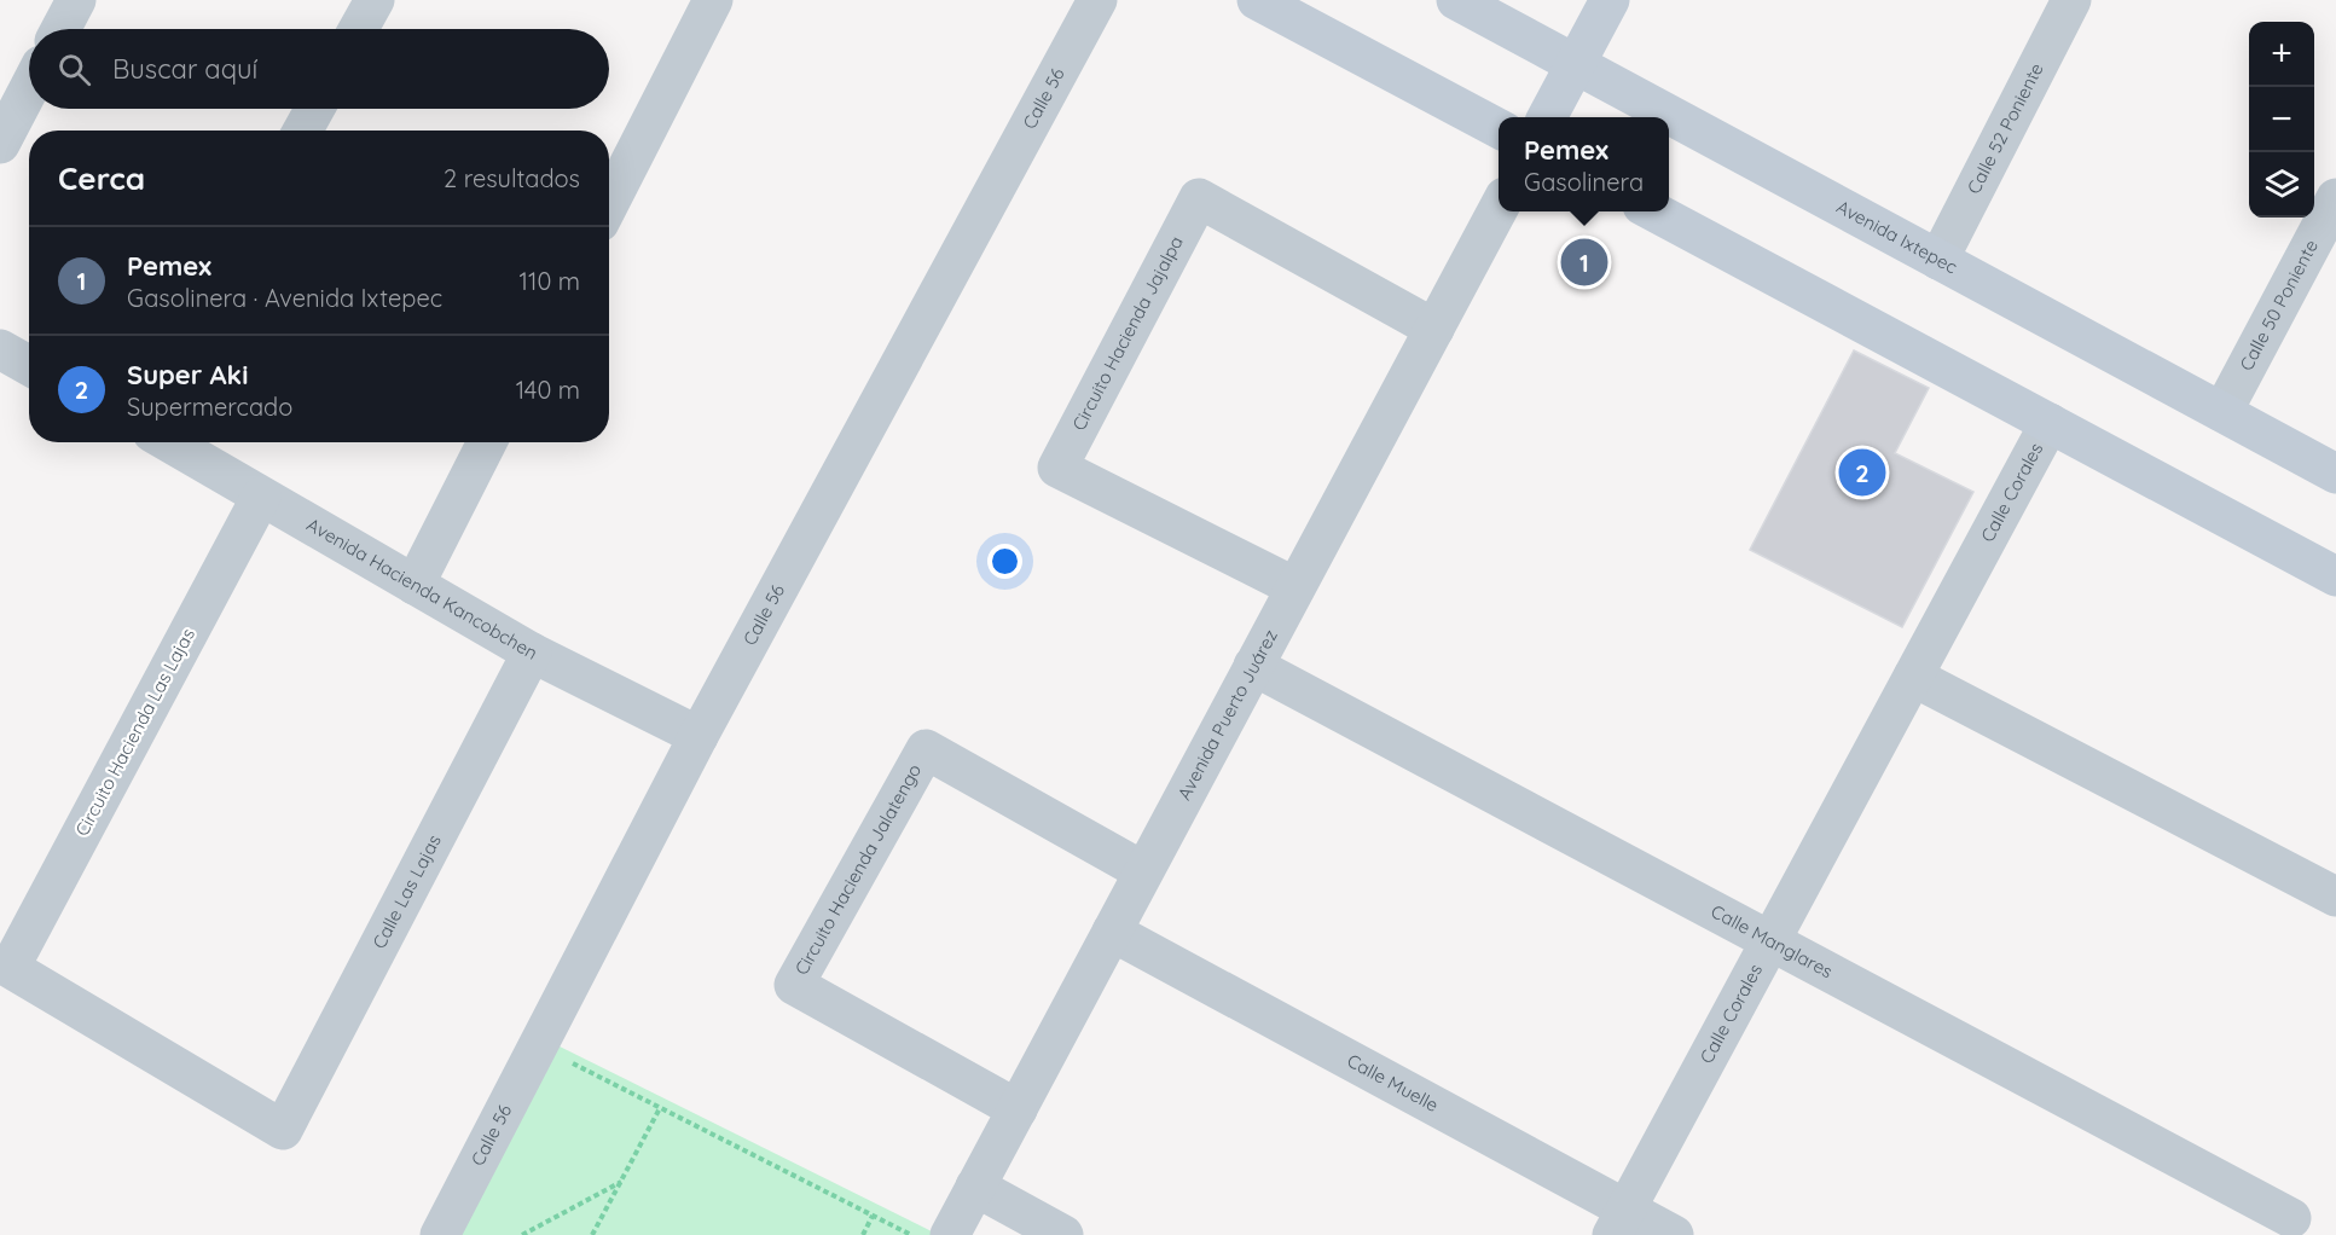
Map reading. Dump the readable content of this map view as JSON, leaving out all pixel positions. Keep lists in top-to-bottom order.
{
  "streets": {
    "main road": ["Avenida Ixtepec"],
    "street": [
      "Calle 56",
      "Calle 52 Poniente",
      "Calle 50 Poniente",
      "Circuito Hacienda Jajalpa",
      "Calle Corales",
      "Avenida Hacienda Kancobchen",
      "Avenida Puerto Juárez",
      "Circuito Hacienda Las Lajas",
      "Circuito Hacienda Jalatengo",
      "Calle Las Lajas",
      "Calle Manglares",
      "Calle Muelle"
    ]
  },
  "crossings": [
    ["Calle 56", "Avenida Hacienda Kancobchen"],
    ["Calle 52 Poniente", "Avenida Ixtepec"],
    ["Avenida Ixtepec", "Calle 50 Poniente"],
    ["Circuito Hacienda Jajalpa", "Avenida Puerto Juárez"],
    ["Calle Corales", "Calle Manglares"],
    ["Calle Corales", "Calle Muelle"],
    ["Avenida Hacienda Kancobchen", "Circuito Hacienda Las Lajas"],
    ["Avenida Hacienda Kancobchen", "Calle Las Lajas"],
    ["Avenida Puerto Juárez", "Circuito Hacienda Jalatengo"],
    ["Avenida Puerto Juárez", "Calle Manglares"],
    ["Avenida Puerto Juárez", "Calle Muelle"],
    ["Circuito Hacienda Las Lajas", "Calle Las Lajas"]
  ],
  "page": {
    "map_buttons": ["+", "−"],
    "search": "Buscar aquí",
    "popup": ["Pemex", "Gasolinera"],
    "heading": ["Cerca", "2 resultados"],
    "list": [
      {
        "mark": "1",
        "name": "Pemex",
        "note": "Gasolinera · Avenida Ixtepec",
        "value": "110 m"
      },
      {
        "mark": "2",
        "name": "Super Aki",
        "note": "Supermercado",
        "value": "140 m"
      }
    ],
    "pins": ["1", "2"]
  }
}
